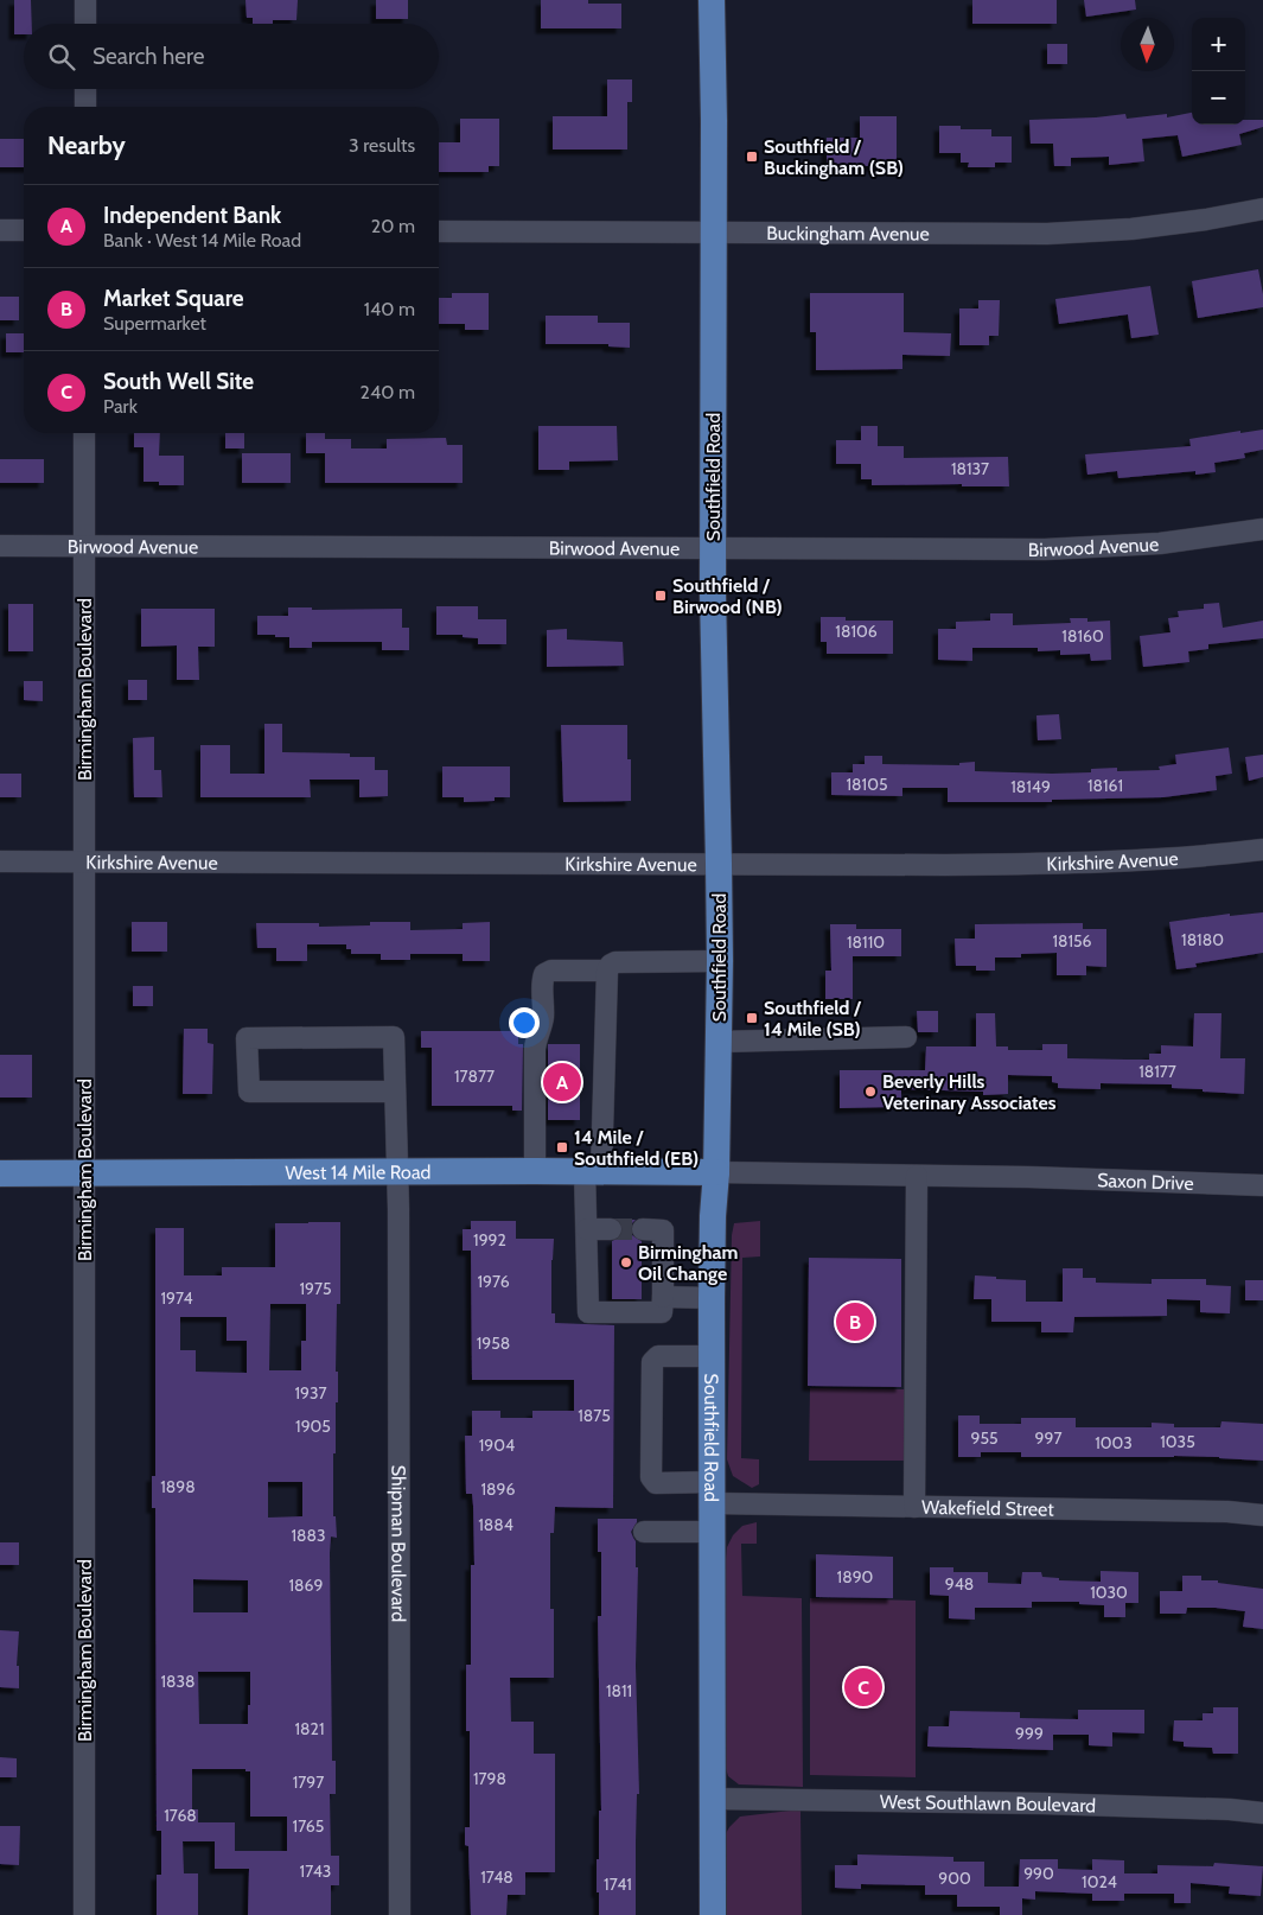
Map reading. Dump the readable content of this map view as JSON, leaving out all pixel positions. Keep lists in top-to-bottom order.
{
  "streets": {
    "main road": ["Southfield Road", "West 14 Mile Road"],
    "street": [
      "Buckingham Avenue",
      "Birwood Avenue",
      "Birmingham Boulevard",
      "Kirkshire Avenue",
      "Saxon Drive",
      "Wakefield Street",
      "Shipman Boulevard",
      "West Southlawn Boulevard"
    ]
  },
  "crossings": [
    ["Buckingham Avenue", "Southfield Road"],
    ["Southfield Road", "Birwood Avenue"],
    ["Southfield Road", "Kirkshire Avenue"],
    ["Southfield Road", "West 14 Mile Road"],
    ["Southfield Road", "Wakefield Street"],
    ["Southfield Road", "West Southlawn Boulevard"],
    ["Birwood Avenue", "Birmingham Boulevard"],
    ["Birmingham Boulevard", "Kirkshire Avenue"],
    ["Birmingham Boulevard", "West 14 Mile Road"],
    ["West 14 Mile Road", "Shipman Boulevard"]
  ],
  "places": {
    "transit": [
      "Southfield / Buckingham (SB)",
      "Southfield / Birwood (NB)",
      "Southfield / 14 Mile (SB)",
      "14 Mile / Southfield (EB)"
    ],
    "other": ["Beverly Hills Veterinary Associates", "Birmingham Oil Change"]
  },
  "house_numbers": [
    "18137",
    "18106",
    "18160",
    "18105",
    "18161",
    "18149",
    "18180",
    "18156",
    "18110",
    "18177",
    "17877",
    "1992",
    "1976",
    "1975",
    "1974",
    "1958",
    "1937",
    "1875",
    "1905",
    "955",
    "997",
    "1035",
    "1003",
    "1904",
    "1898",
    "1896",
    "1884",
    "1883",
    "1890",
    "948",
    "1869",
    "1030",
    "1838",
    "1811",
    "1821",
    "999",
    "1798",
    "1797",
    "1768",
    "1765",
    "1743",
    "990",
    "1748",
    "900",
    "1024",
    "1741"
  ],
  "north": "bottom",
  "page": {
    "map_buttons": ["+", "−"],
    "search": "Search here",
    "heading": ["Nearby", "3 results"],
    "list": [
      {
        "mark": "A",
        "name": "Independent Bank",
        "note": "Bank · West 14 Mile Road",
        "value": "20 m"
      },
      {
        "mark": "B",
        "name": "Market Square",
        "note": "Supermarket",
        "value": "140 m"
      },
      {
        "mark": "C",
        "name": "South Well Site",
        "note": "Park",
        "value": "240 m"
      }
    ],
    "pins": ["A", "B", "C"]
  }
}
